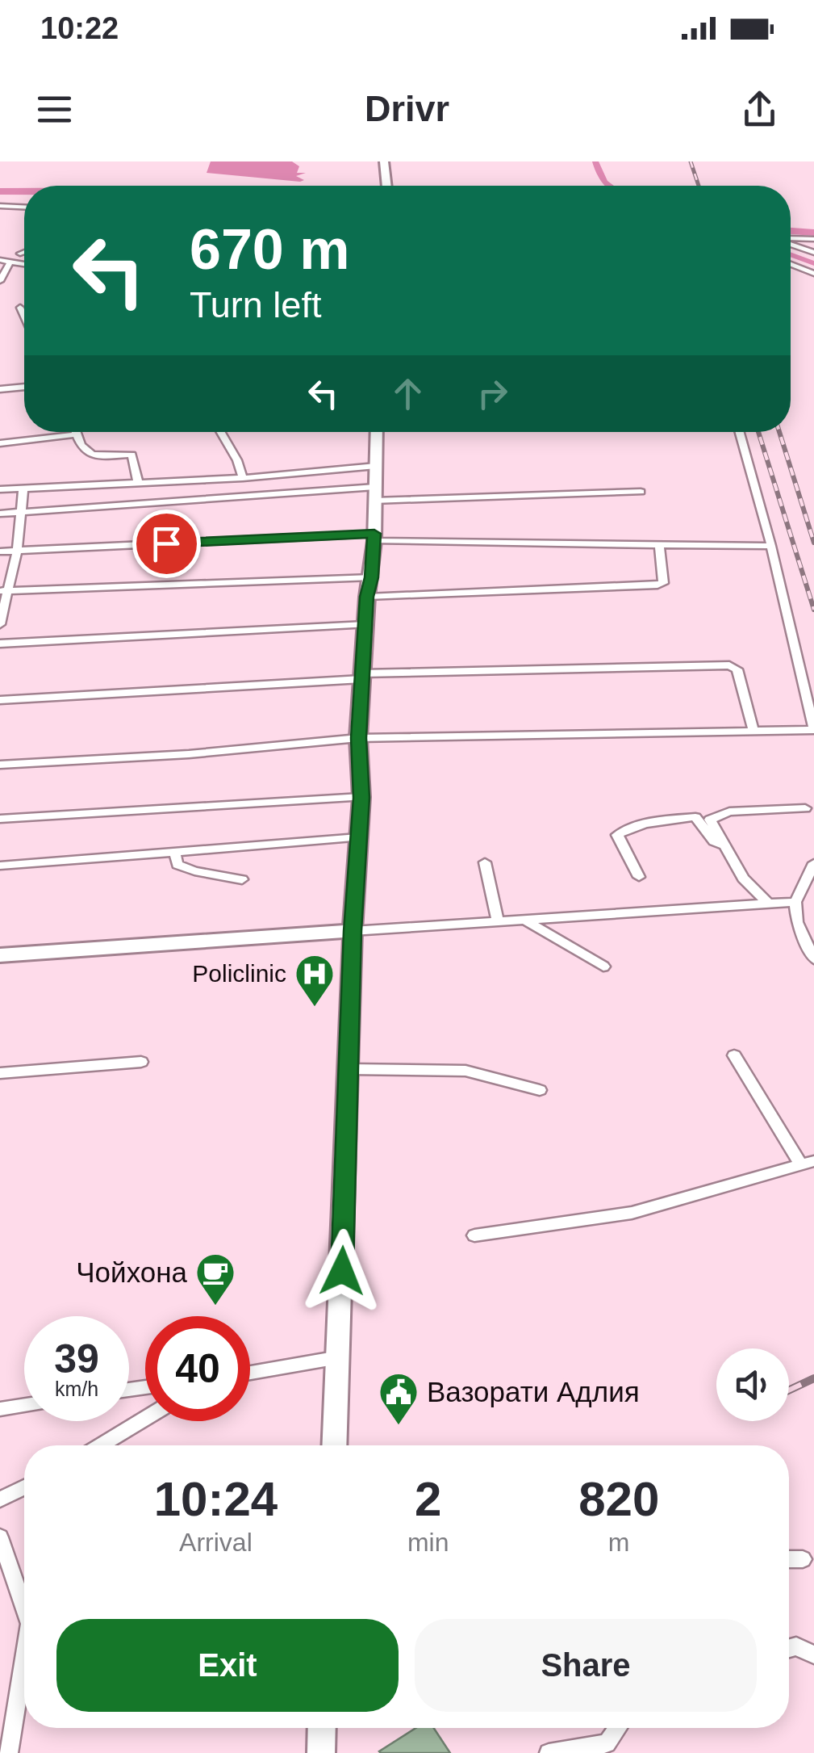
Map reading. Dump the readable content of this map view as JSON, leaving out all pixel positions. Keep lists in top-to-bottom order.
{
  "places": {
    "hospital": ["Policlinic"],
    "cafe": ["Чойхона"],
    "public building": ["Вазорати Адлия"]
  },
  "page": {
    "status": "10:22",
    "header": "Drivr",
    "turn": ["670 m", "Turn left"],
    "speed": "39 km/h",
    "limit": "40",
    "eta": [
      "10:24",
      "Arrival",
      "2",
      "min",
      "820",
      "m"
    ],
    "buttons": ["Exit", "Share"]
  }
}
